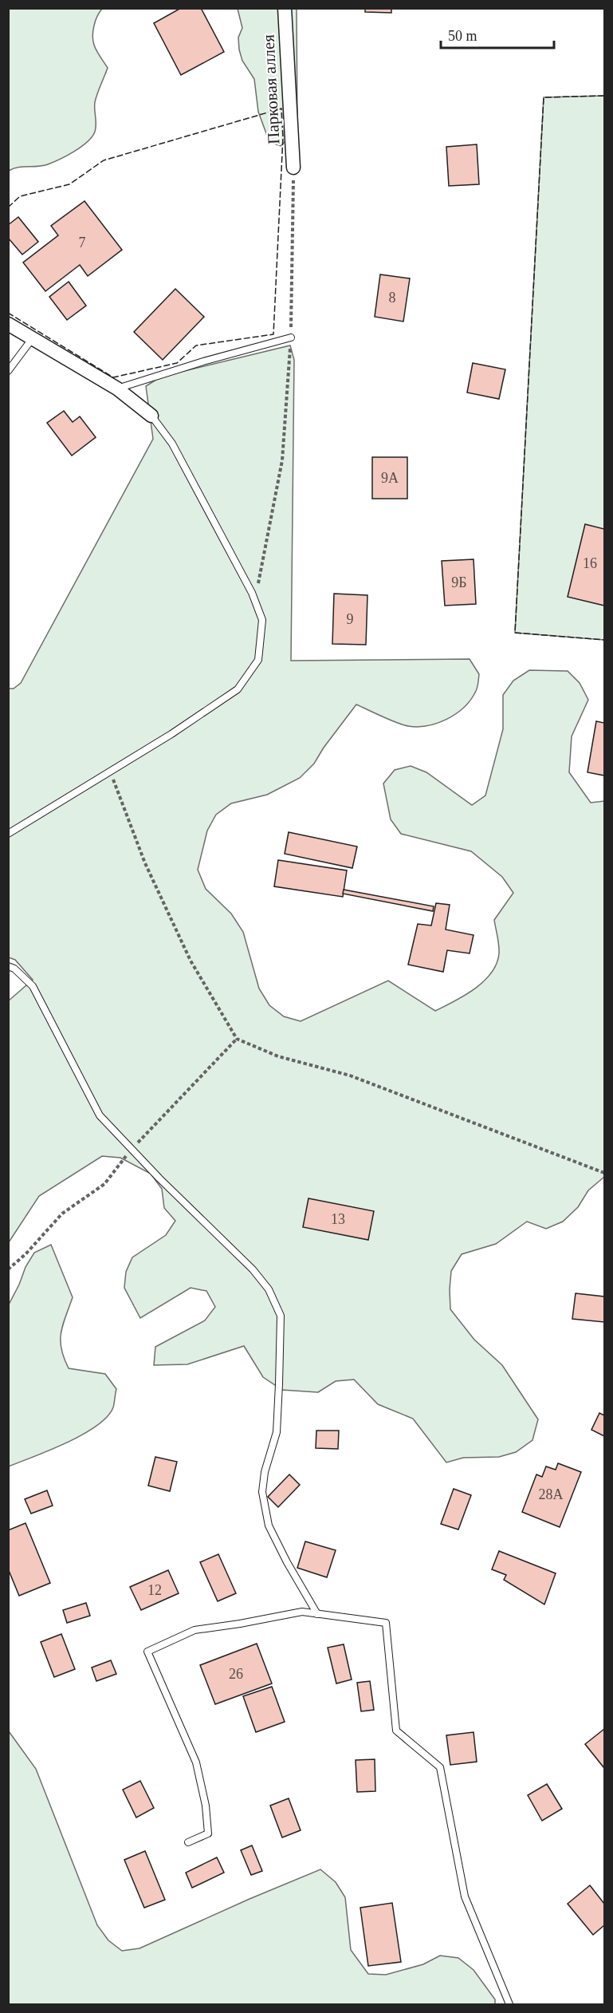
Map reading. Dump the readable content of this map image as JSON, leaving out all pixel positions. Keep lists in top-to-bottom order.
{
  "streets": {
    "street": ["Парковая аллея"]
  },
  "house_numbers": [
    "7",
    "8",
    "9А",
    "16",
    "9Б",
    "9",
    "13",
    "28А",
    "12",
    "26"
  ],
  "scale_bar": "50 m"
}
